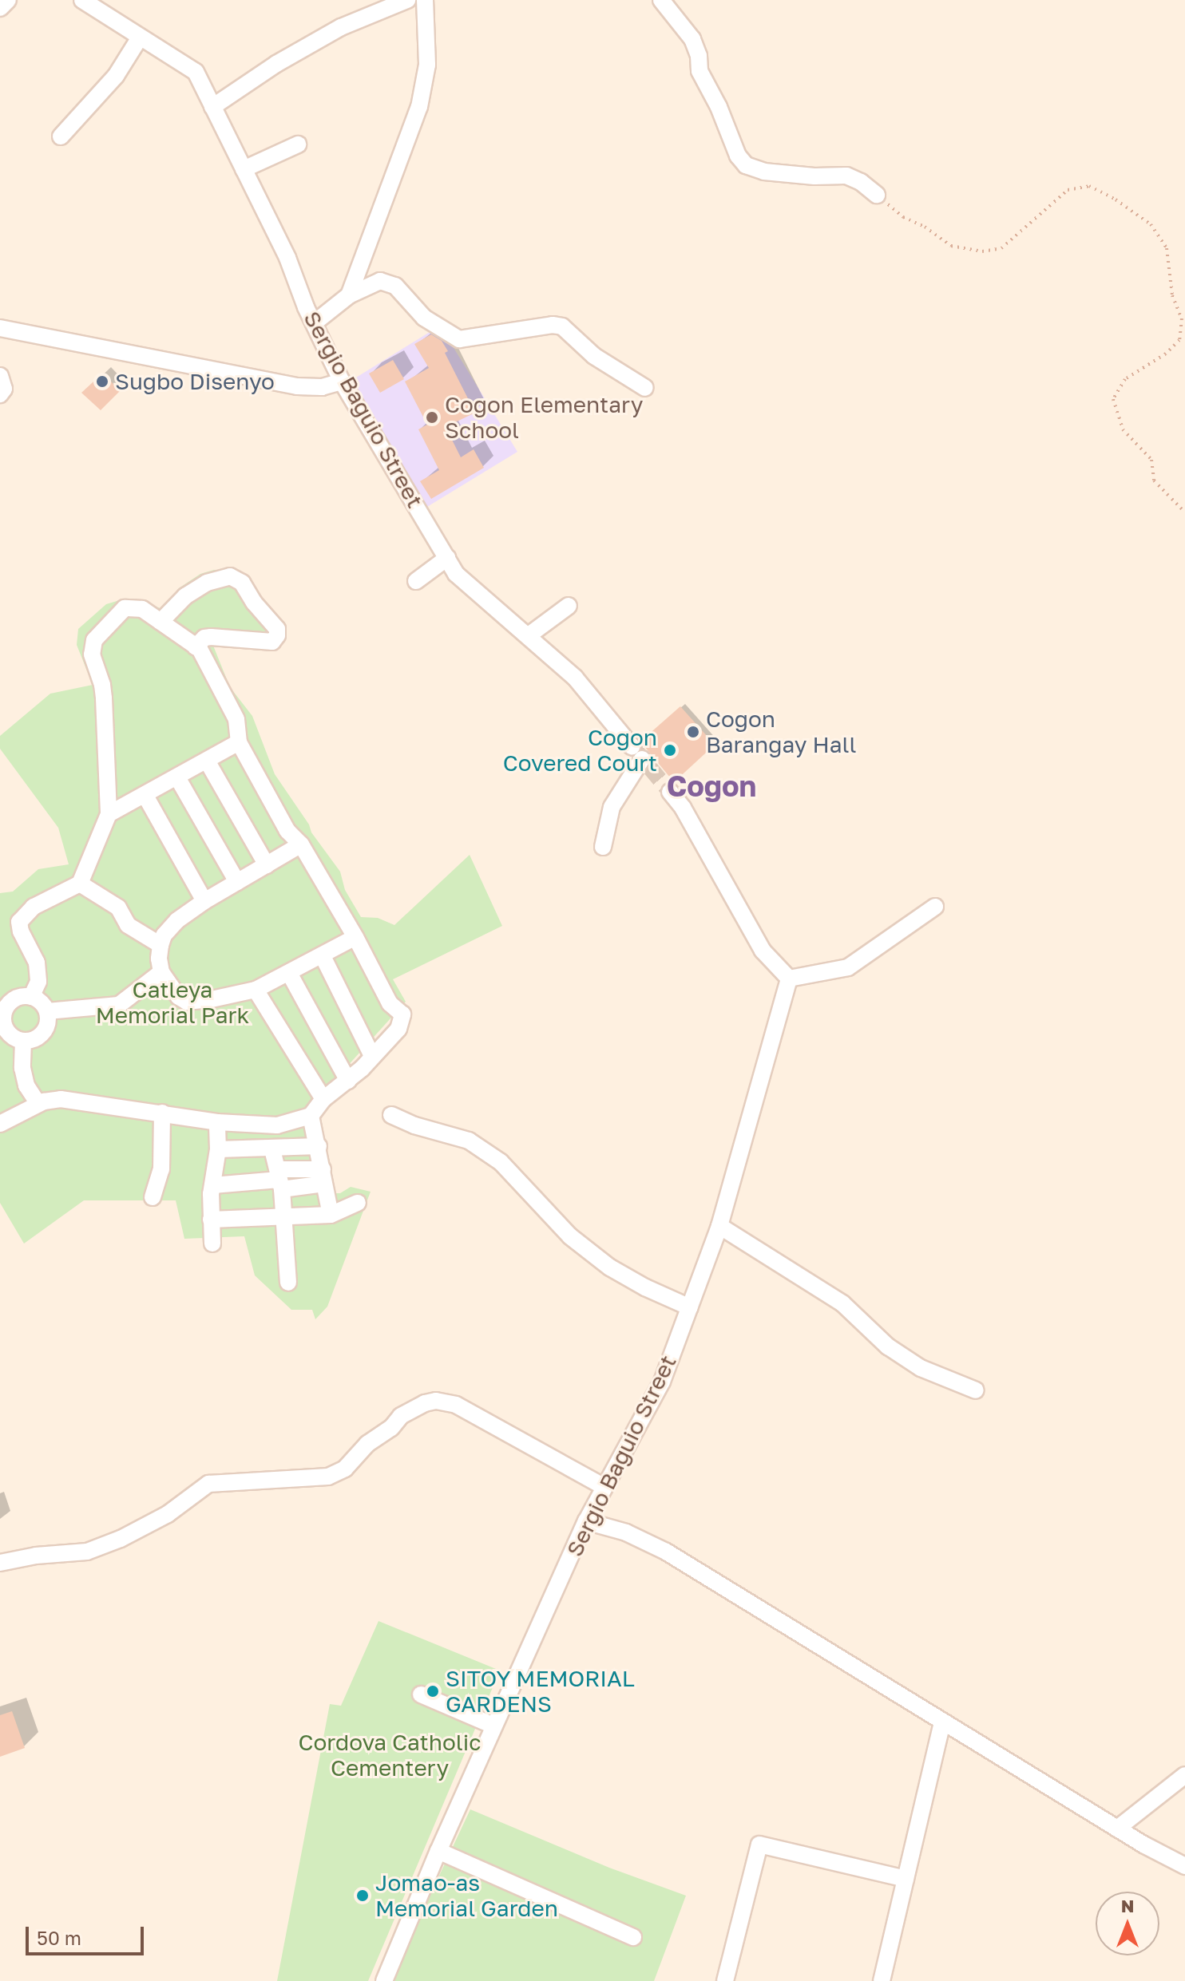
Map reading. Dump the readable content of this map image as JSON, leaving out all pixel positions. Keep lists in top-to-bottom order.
{
  "streets": {
    "street": ["Sergio Baguio Street"]
  },
  "districts": ["Cogon"],
  "parks": ["Catleya Memorial Park", "Cordova Catholic Cementery"],
  "places": [
    "Sugbo Disenyo",
    "Cogon Elementary School",
    "Cogon Barangay Hall",
    "Cogon Covered Court",
    "SITOY MEMORIAL GARDENS",
    "Jomao-as Memorial Garden"
  ],
  "scale_bar": "50 m",
  "north": "top"
}
